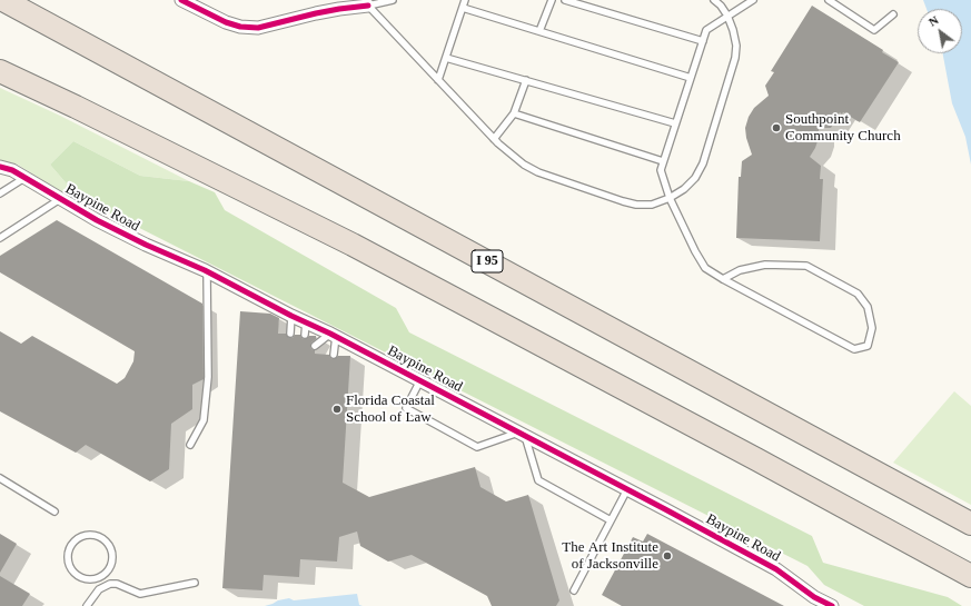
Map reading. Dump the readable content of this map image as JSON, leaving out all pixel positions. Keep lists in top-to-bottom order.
{
  "streets": {
    "highway": ["I 95"],
    "street": ["Baypine Road"]
  },
  "places": ["Southpoint Community Church", "Florida Coastal School of Law", "The Art Institute of Jacksonville"],
  "north": "top left"
}
